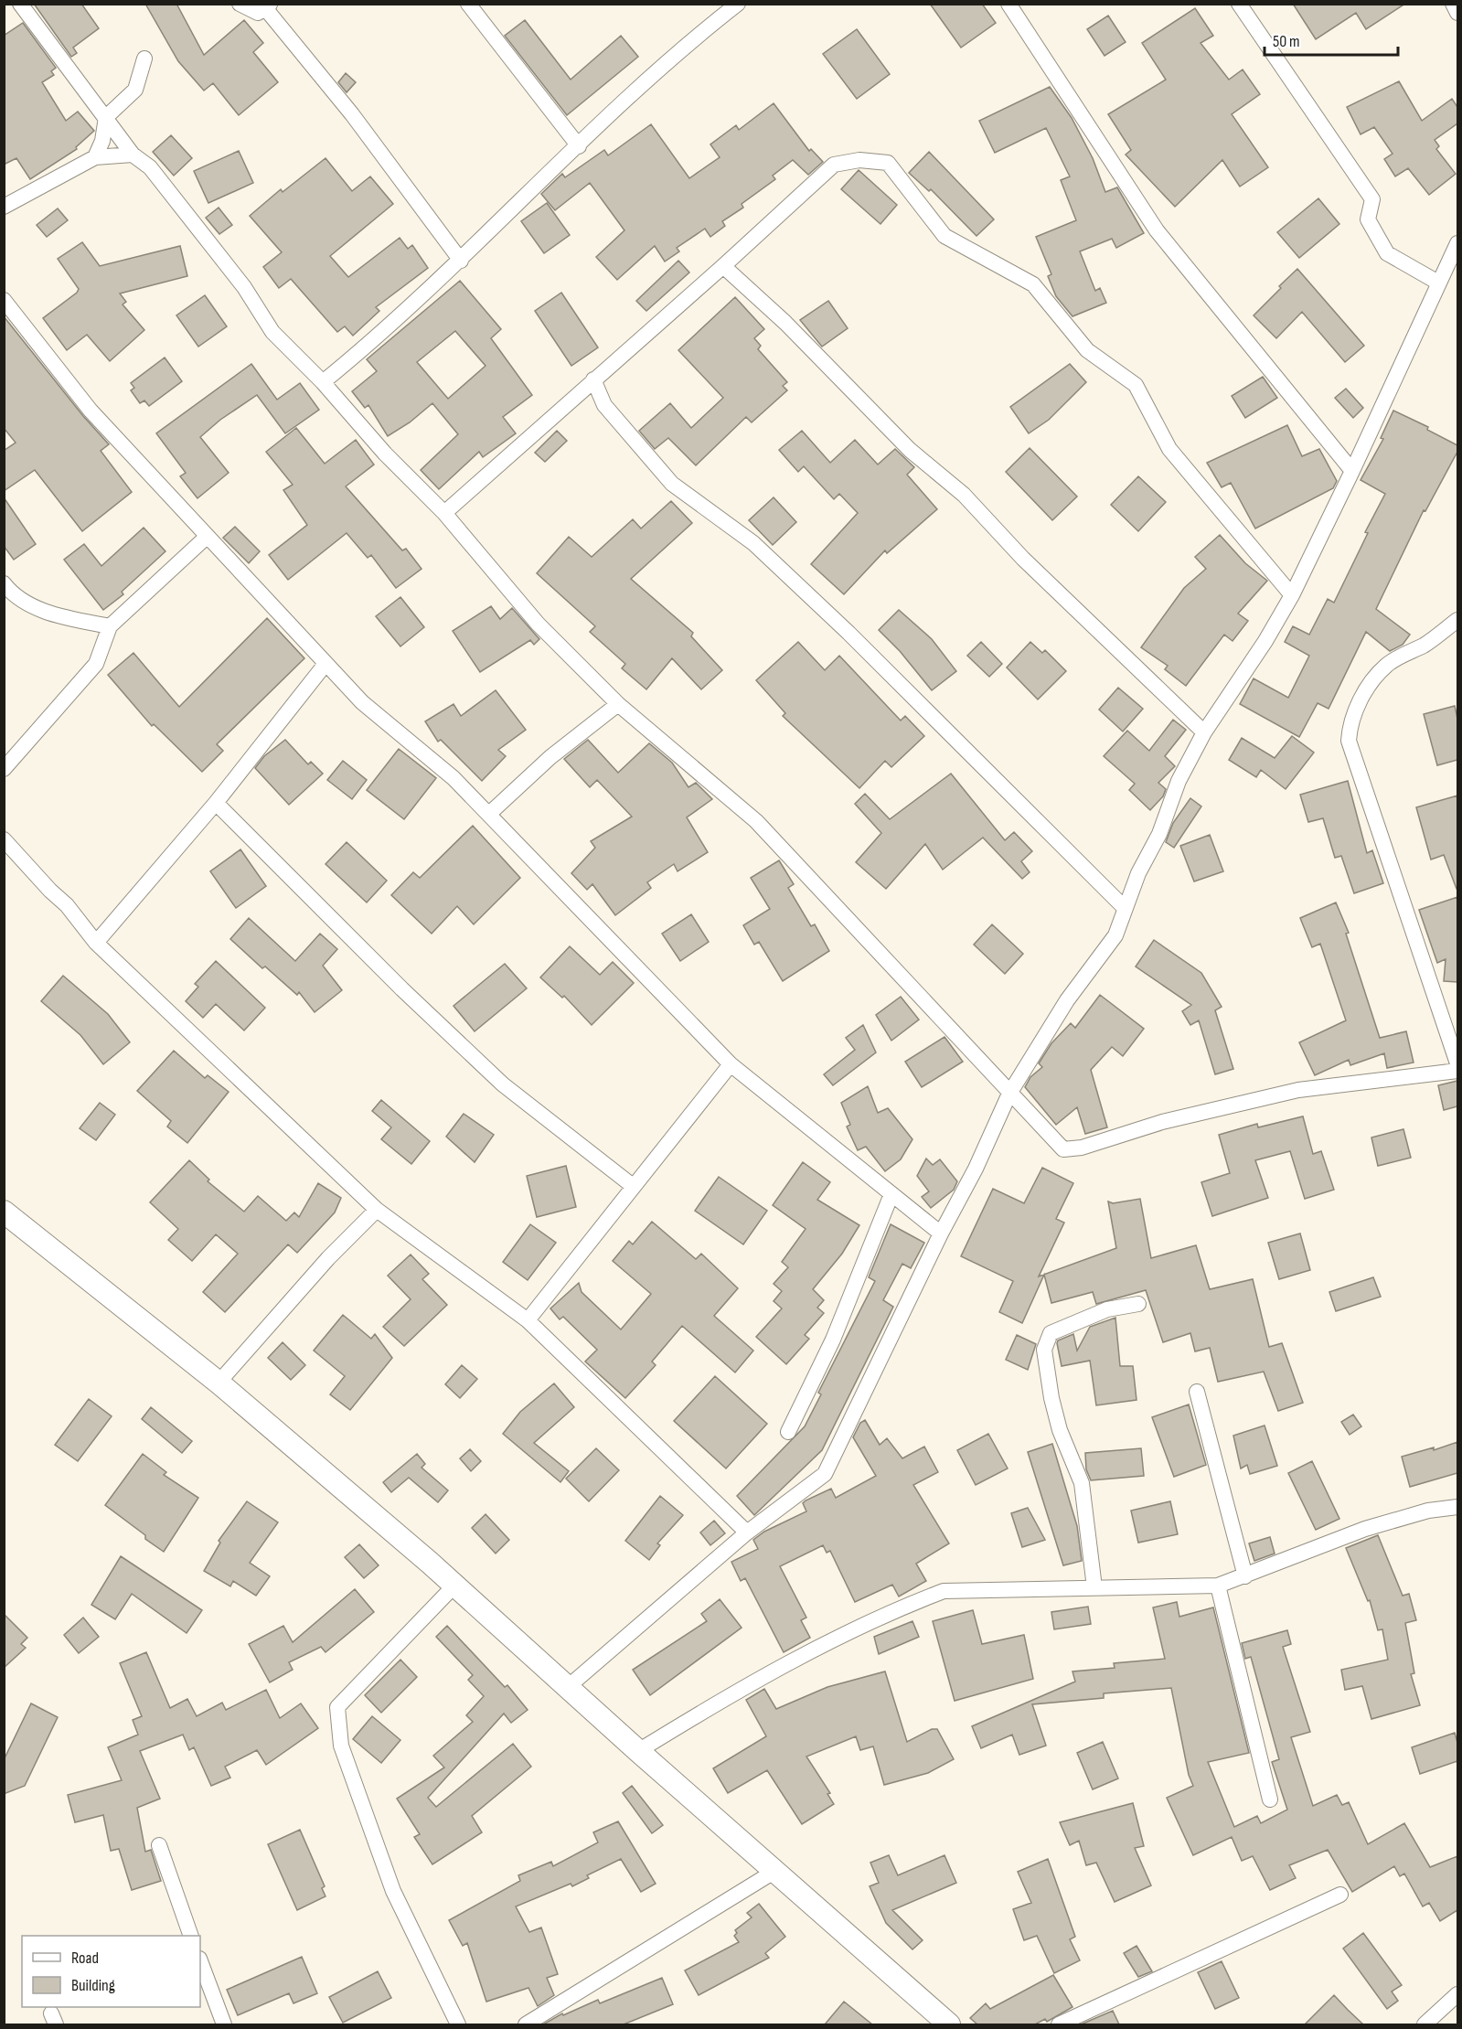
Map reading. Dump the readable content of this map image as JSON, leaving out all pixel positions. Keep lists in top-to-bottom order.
{
  "legend": ["Road", "Building"],
  "scale_bar": "50 m"
}
